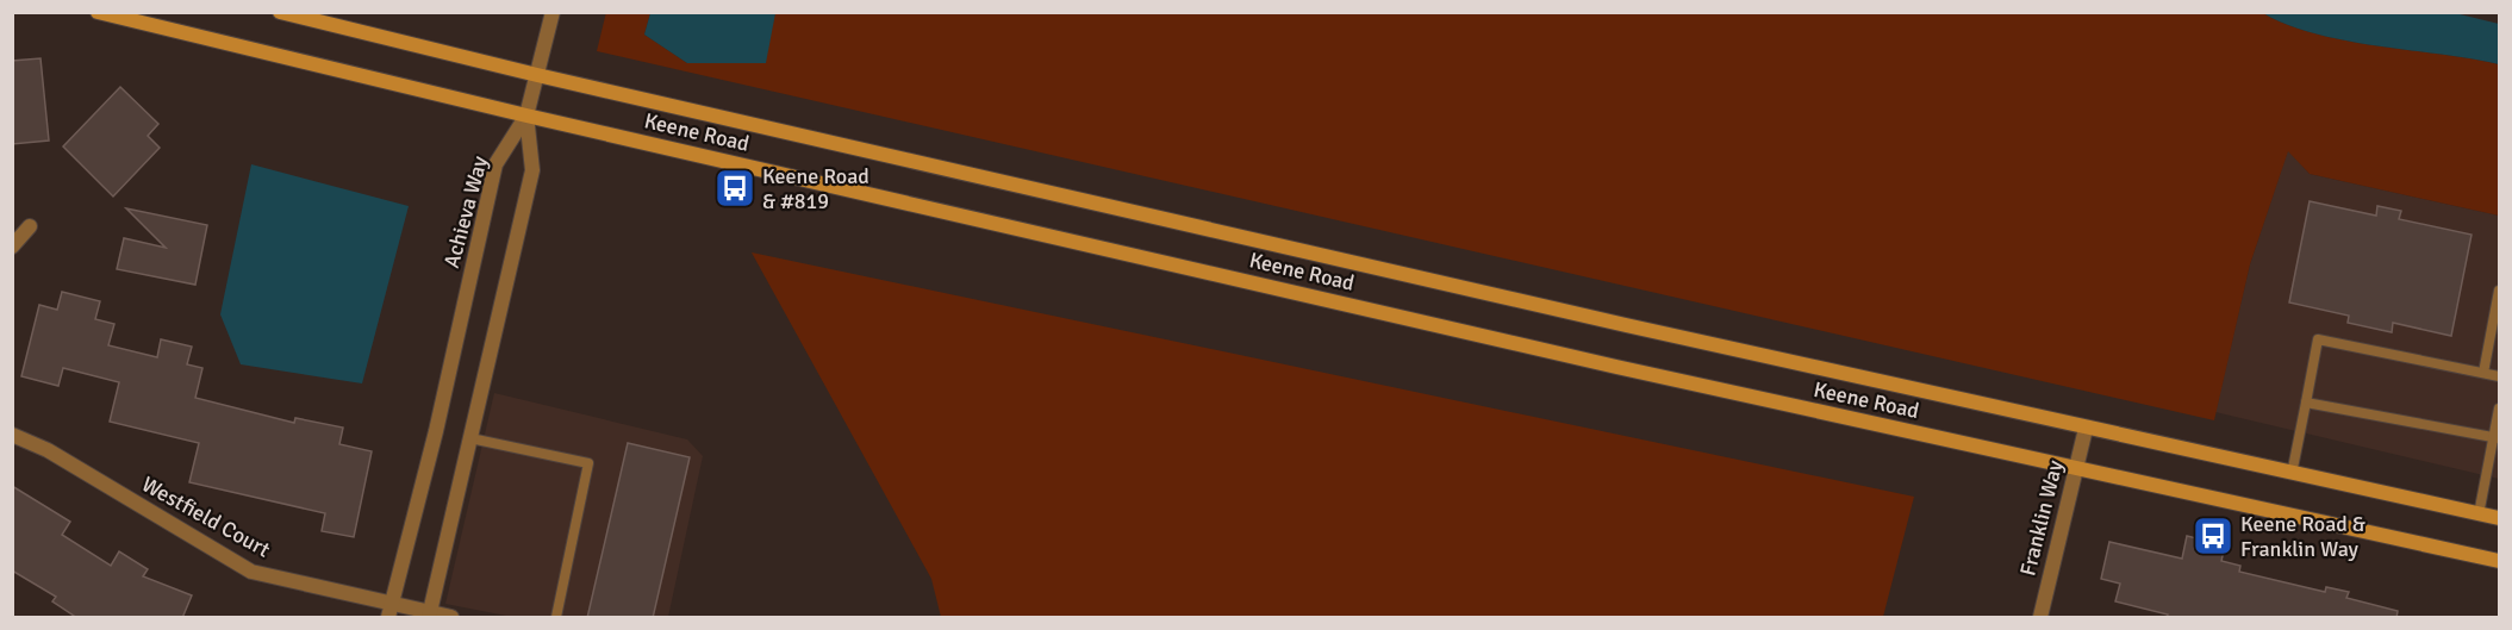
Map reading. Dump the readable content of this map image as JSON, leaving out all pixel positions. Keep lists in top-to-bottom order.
{
  "streets": {
    "main road": ["Keene Road"],
    "street": ["Achieva Way", "Westfield Court", "Franklin Way"]
  },
  "crossings": [
    ["Keene Road", "Achieva Way"],
    ["Keene Road", "Franklin Way"],
    ["Achieva Way", "Westfield Court"]
  ],
  "places": {
    "bus stop": ["Keene Road & #819", "Keene Road & Franklin Way"]
  }
}
